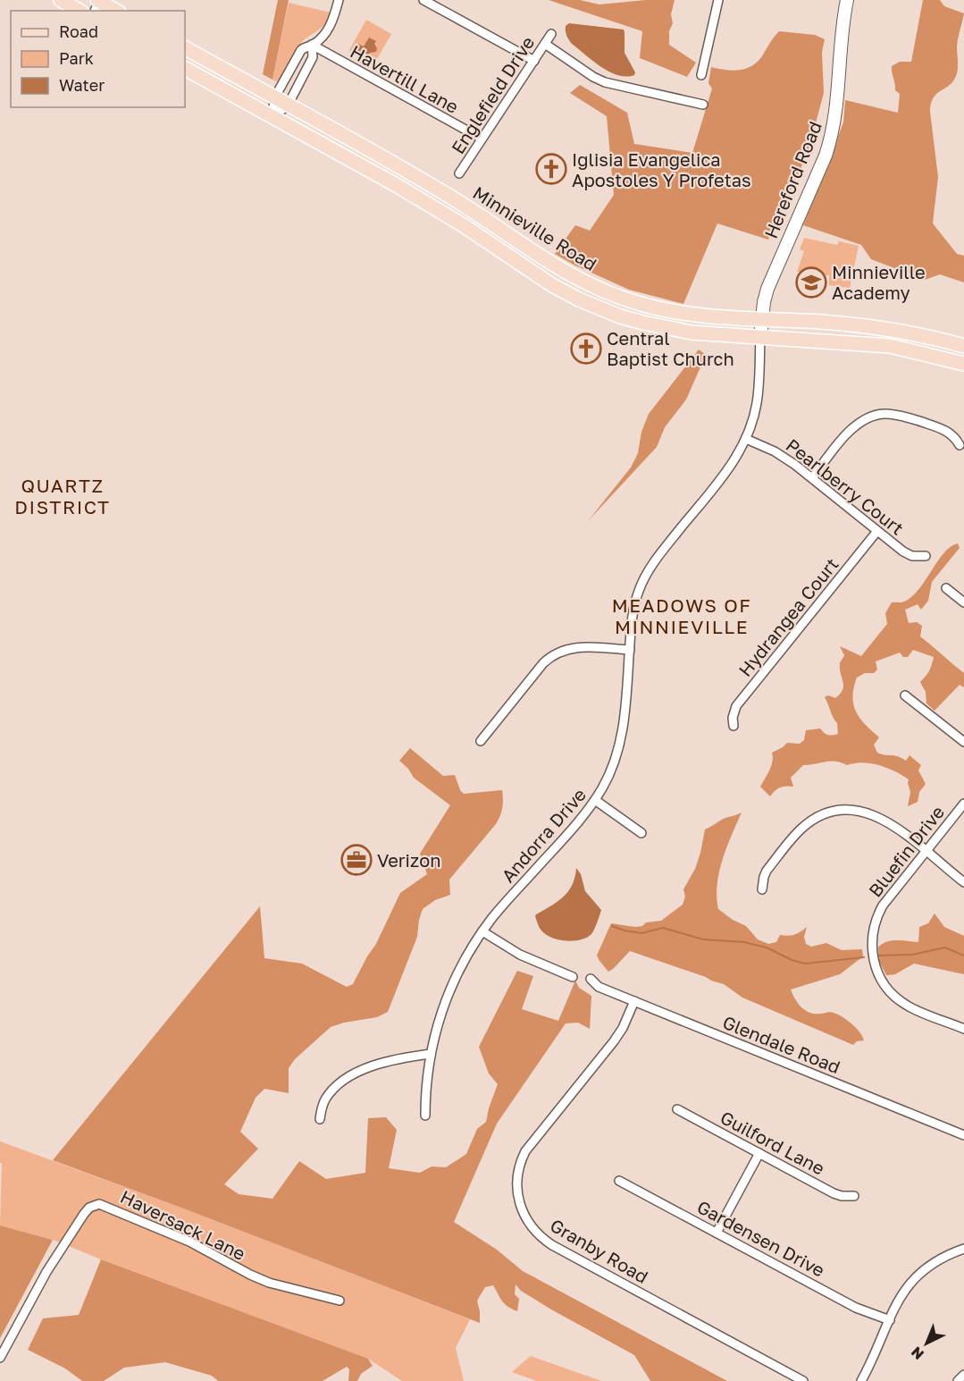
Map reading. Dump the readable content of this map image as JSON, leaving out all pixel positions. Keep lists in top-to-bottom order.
{
  "streets": {
    "main road": ["Minnieville Road"],
    "street": [
      "Havertill Lane",
      "Englefield Drive",
      "Hereford Road",
      "Pearlberry Court",
      "Hydrangea Court",
      "Andorra Drive",
      "Bluefin Drive",
      "Glendale Road",
      "Guilford Lane",
      "Haversack Lane",
      "Gardensen Drive",
      "Granby Road"
    ]
  },
  "crossings": [
    ["Havertill Lane", "Englefield Drive"],
    ["Hereford Road", "Minnieville Road"],
    ["Hereford Road", "Andorra Drive"],
    ["Minnieville Road", "Andorra Drive"],
    ["Pearlberry Court", "Hydrangea Court"],
    ["Pearlberry Court", "Andorra Drive"],
    ["Glendale Road", "Granby Road"]
  ],
  "districts": ["QUARTZ DISTRICT", "MEADOWS OF MINNIEVILLE"],
  "places": {
    "church": ["Iglisia Evangelica Apostoles Y Profetas", "Central Baptist Church"],
    "school or university": ["Minnieville Academy"],
    "office": ["Verizon"]
  },
  "legend": ["Road", "Park", "Water"],
  "north": "bottom left"
}
